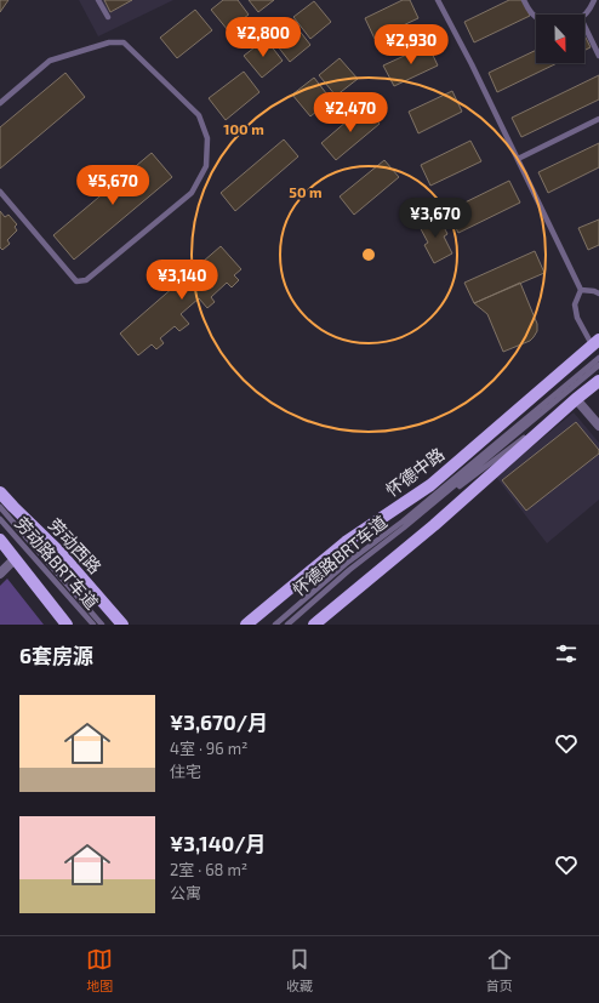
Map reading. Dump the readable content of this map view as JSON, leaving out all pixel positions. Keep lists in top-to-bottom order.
{
  "streets": {
    "main road": ["怀德中路", "劳动西路"],
    "lane": ["怀德路BRT车道", "劳动路BRT车道"]
  },
  "north": "bottom",
  "page": {
    "price": [
      "¥2,800",
      "¥2,930",
      "¥2,470",
      "¥5,670",
      "¥3,670",
      "¥3,140"
    ],
    "heading": "6套房源",
    "list": [
      {
        "name": "¥3,670/月",
        "note": "4室 · 96 m² · 住宅"
      },
      {
        "name": "¥3,140/月",
        "note": "2室 · 68 m² · 公寓"
      }
    ],
    "tabs": ["地图", "收藏", "首页"]
  },
  "rings": ["100 m", "50 m"]
}
